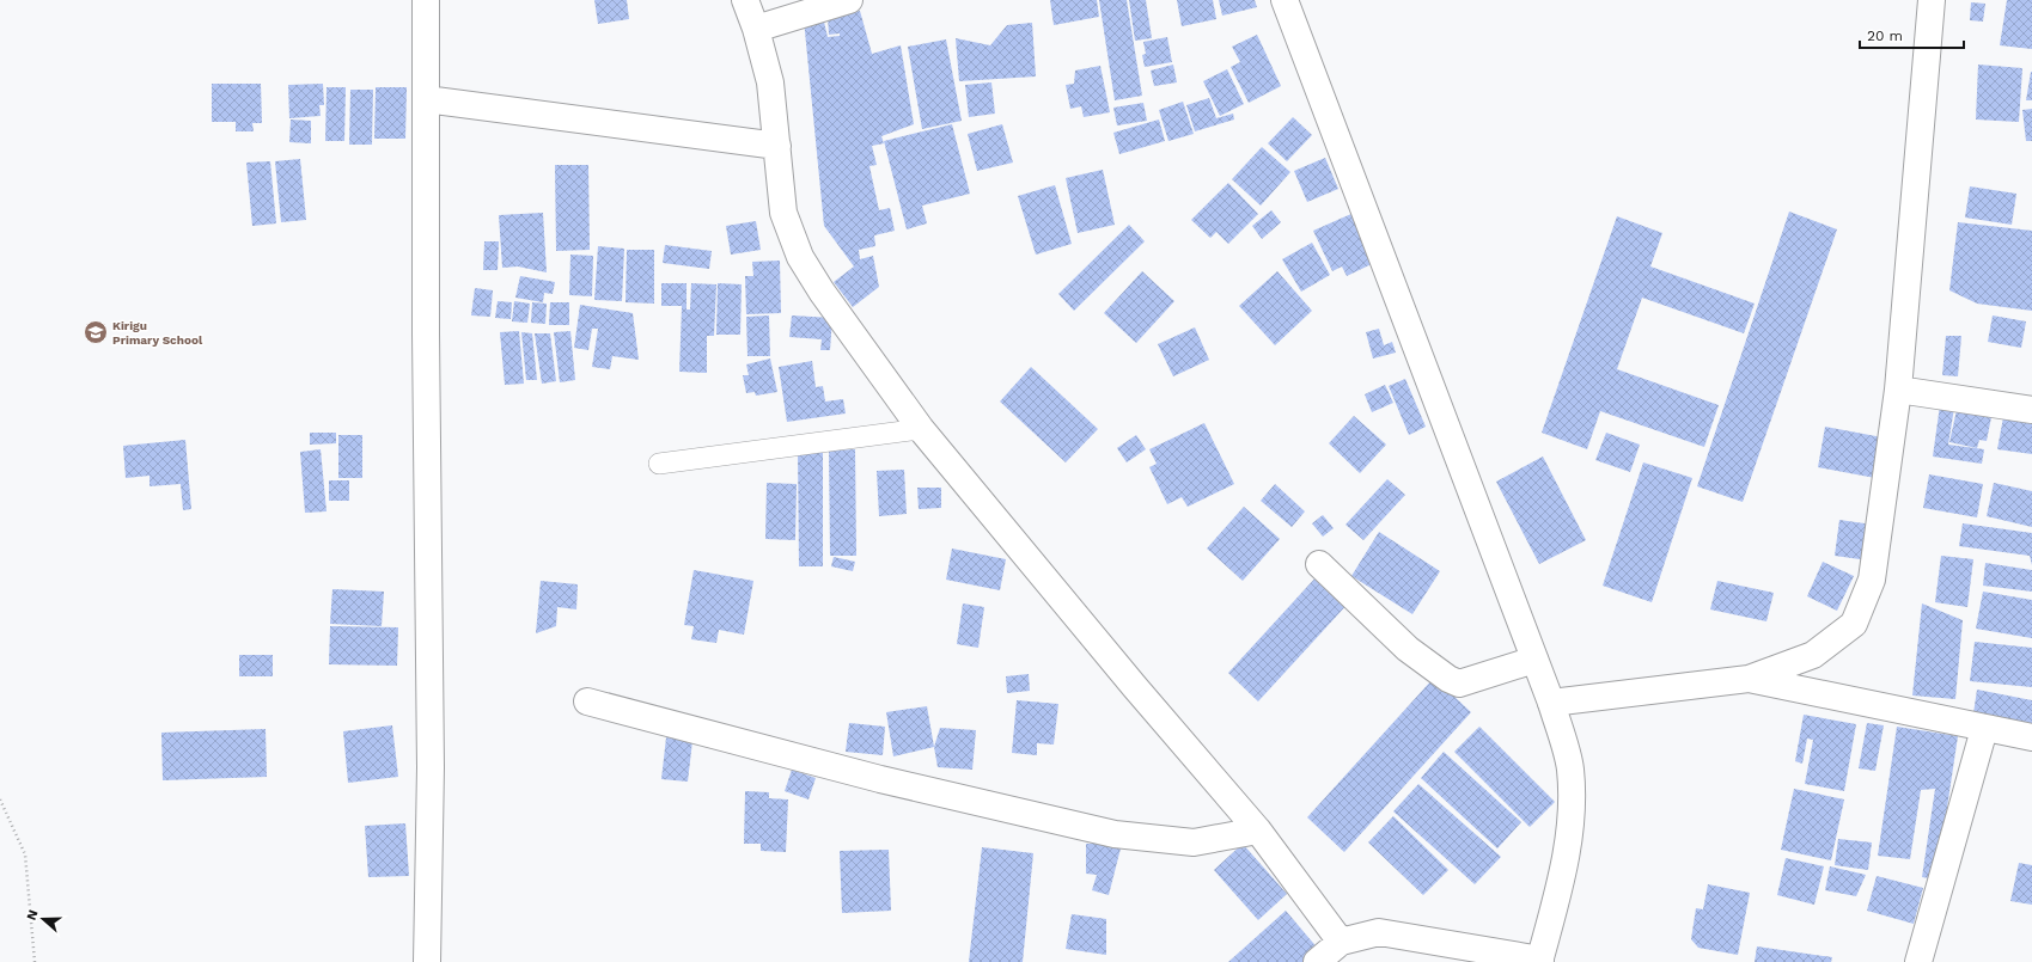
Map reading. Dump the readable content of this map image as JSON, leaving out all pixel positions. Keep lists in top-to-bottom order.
{
  "places": {
    "school or university": ["Kirigu Primary School"]
  },
  "scale_bar": "20 m",
  "north": "left"
}
